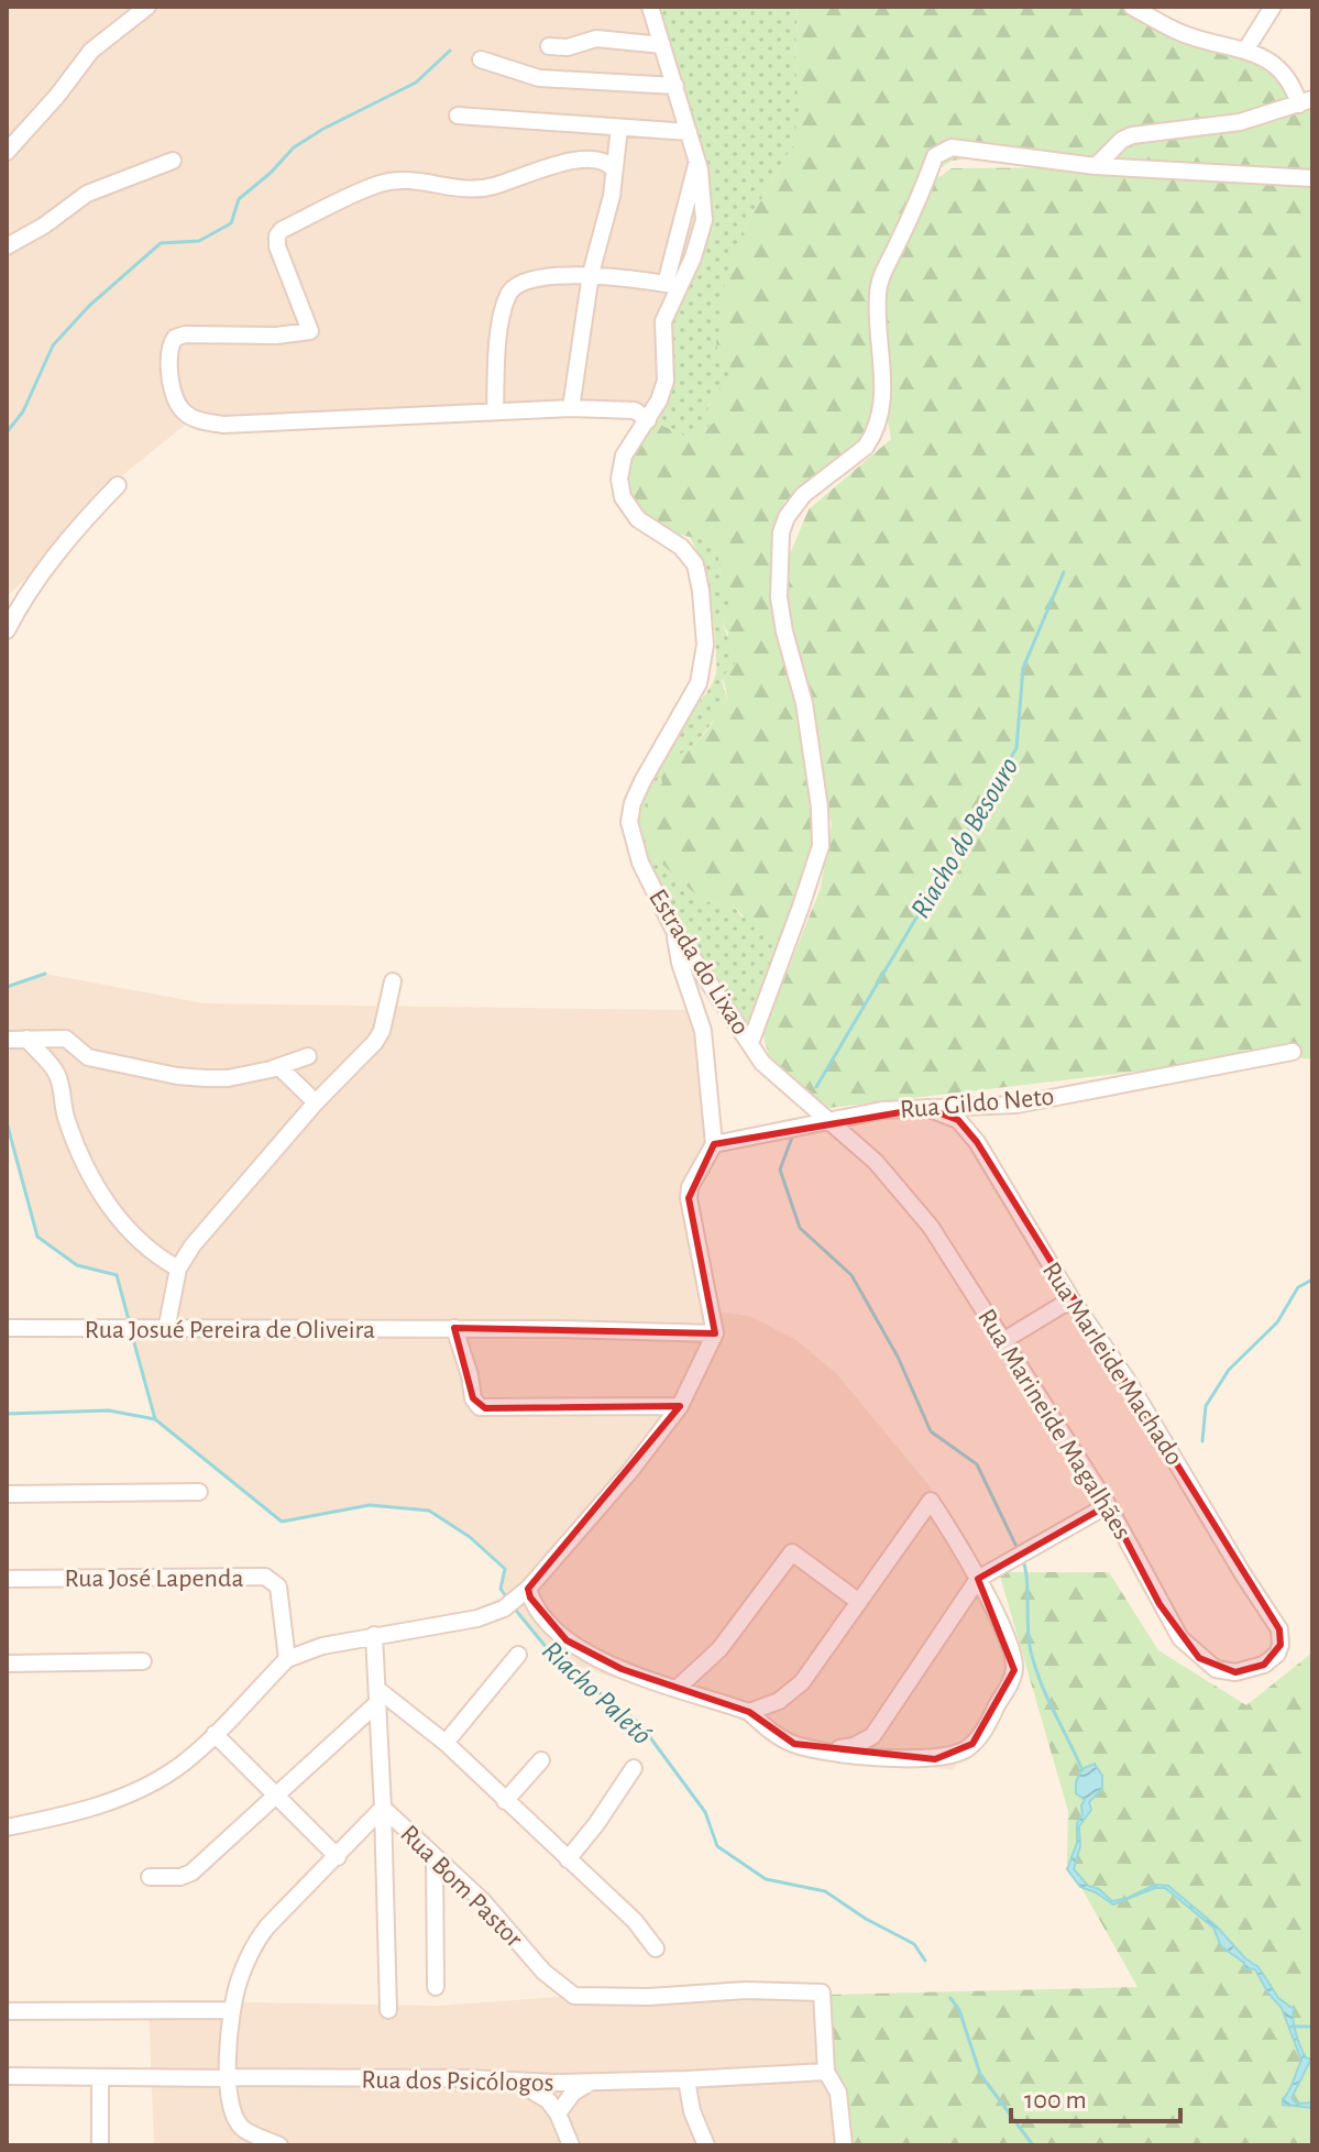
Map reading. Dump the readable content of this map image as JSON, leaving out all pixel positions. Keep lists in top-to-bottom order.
{
  "streets": {
    "street": [
      "Estrada do Lixao",
      "Rua Gildo Neto",
      "Rua Josué Pereira de Oliveira",
      "Rua Marleide Machado",
      "Rua Marineide Magalhães",
      "Rua José Lapenda",
      "Rua Bom Pastor",
      "Rua dos Psicólogos"
    ]
  },
  "crossings": [
    ["Estrada do Lixao", "Rua Gildo Neto"],
    ["Estrada do Lixao", "Rua Marineide Magalhães"],
    ["Rua Gildo Neto", "Rua Marleide Machado"],
    ["Rua Gildo Neto", "Rua Marineide Magalhães"],
    ["Rua Marleide Machado", "Rua Marineide Magalhães"],
    ["Rua Bom Pastor", "Rua dos Psicólogos"]
  ],
  "water": ["Riacho do Besouro", "Riacho Paletó"],
  "scale_bar": "100 m"
}
